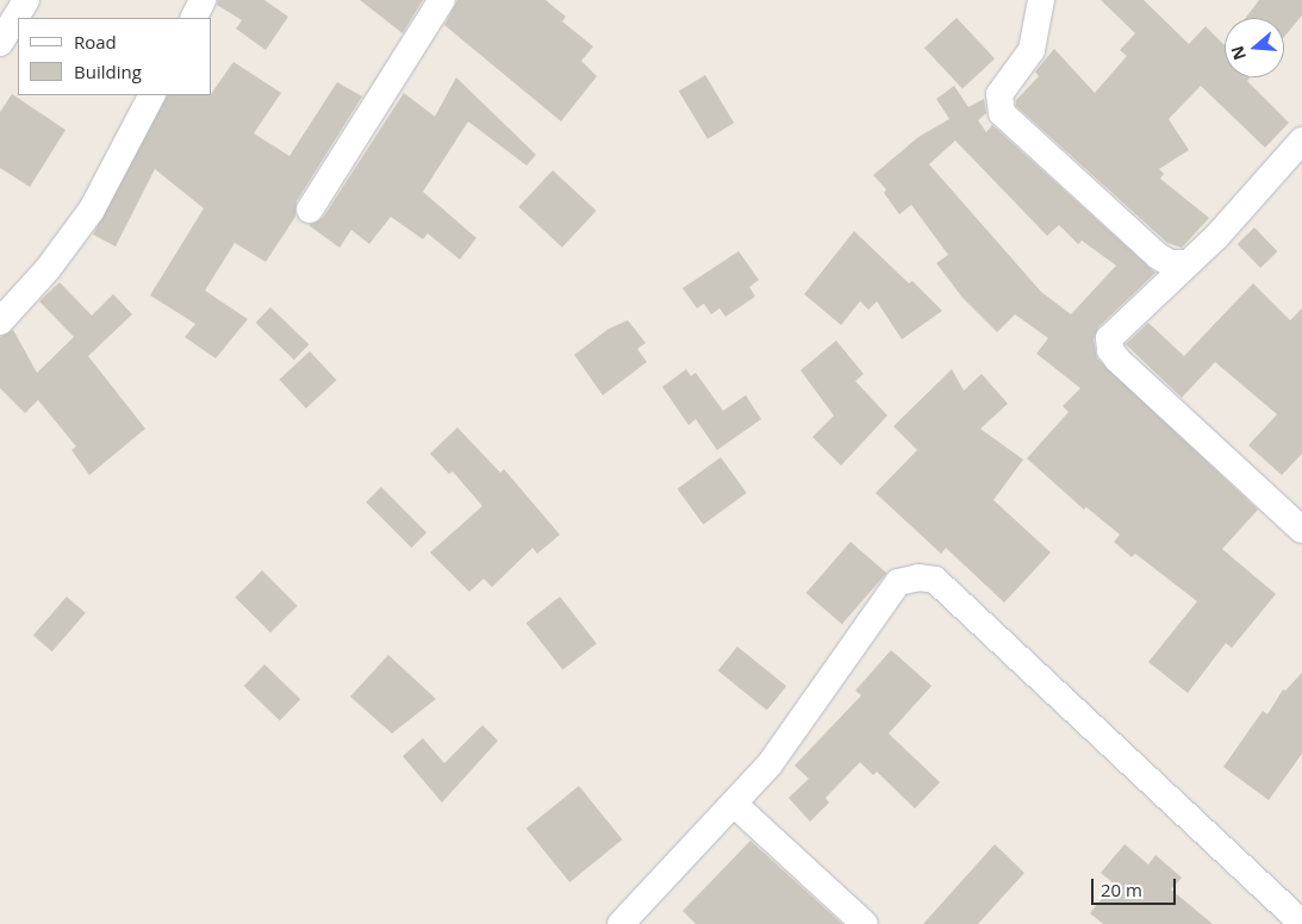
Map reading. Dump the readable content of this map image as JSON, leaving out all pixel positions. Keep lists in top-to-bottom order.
{
  "legend": ["Road", "Building"],
  "scale_bar": "20 m",
  "north": "left"
}
